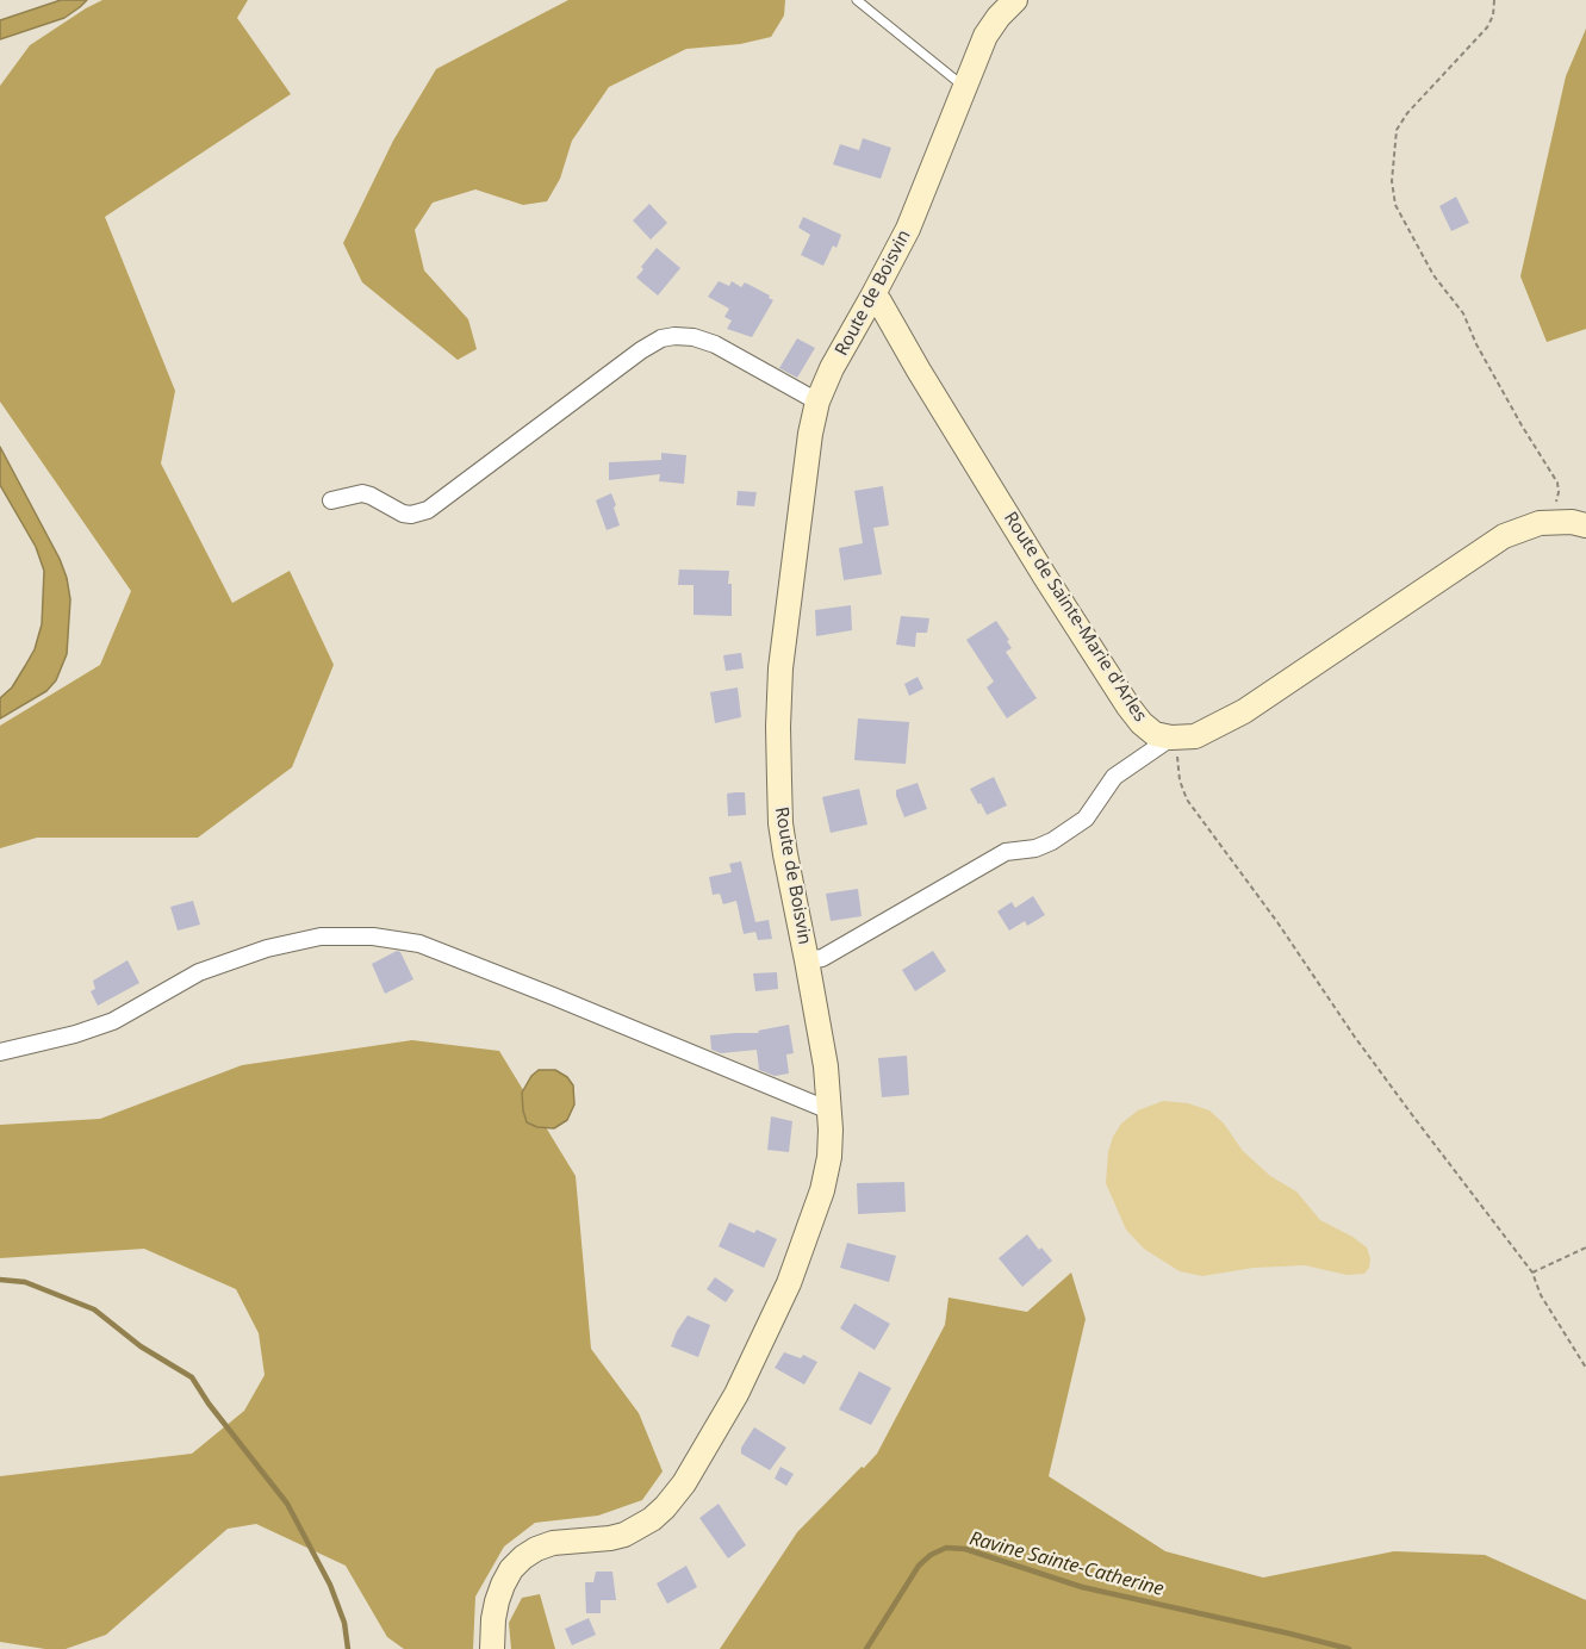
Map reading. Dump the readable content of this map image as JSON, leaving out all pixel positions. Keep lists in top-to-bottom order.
{
  "streets": {
    "main road": ["Route de Boisvin", "Route de Sainte-Marie d'Arles"]
  },
  "crossings": [
    ["Route de Boisvin", "Route de Sainte-Marie d'Arles"]
  ],
  "water": ["Ravine Sainte-Catherine"]
}
